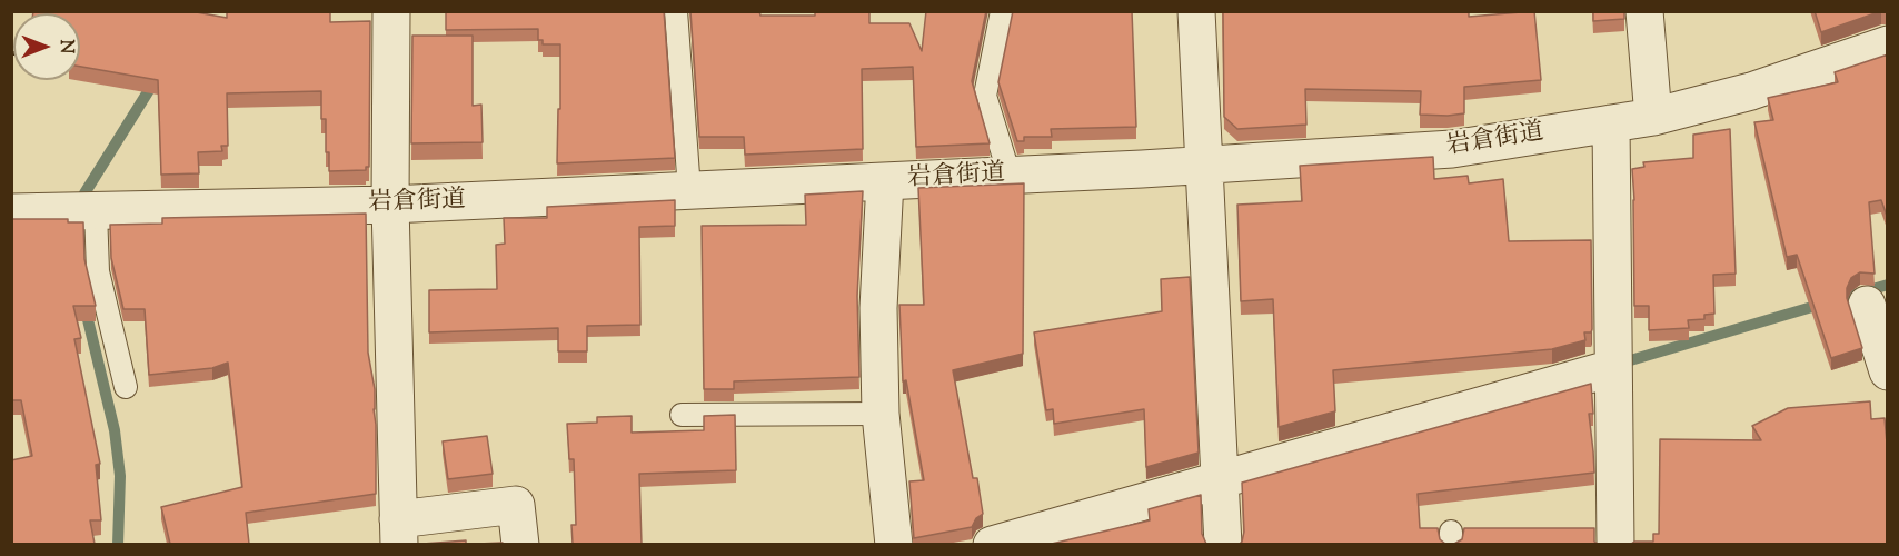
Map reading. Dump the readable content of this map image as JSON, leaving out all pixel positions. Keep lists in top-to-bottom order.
{
  "streets": {
    "street": ["岩倉街道"]
  },
  "north": "right"
}
